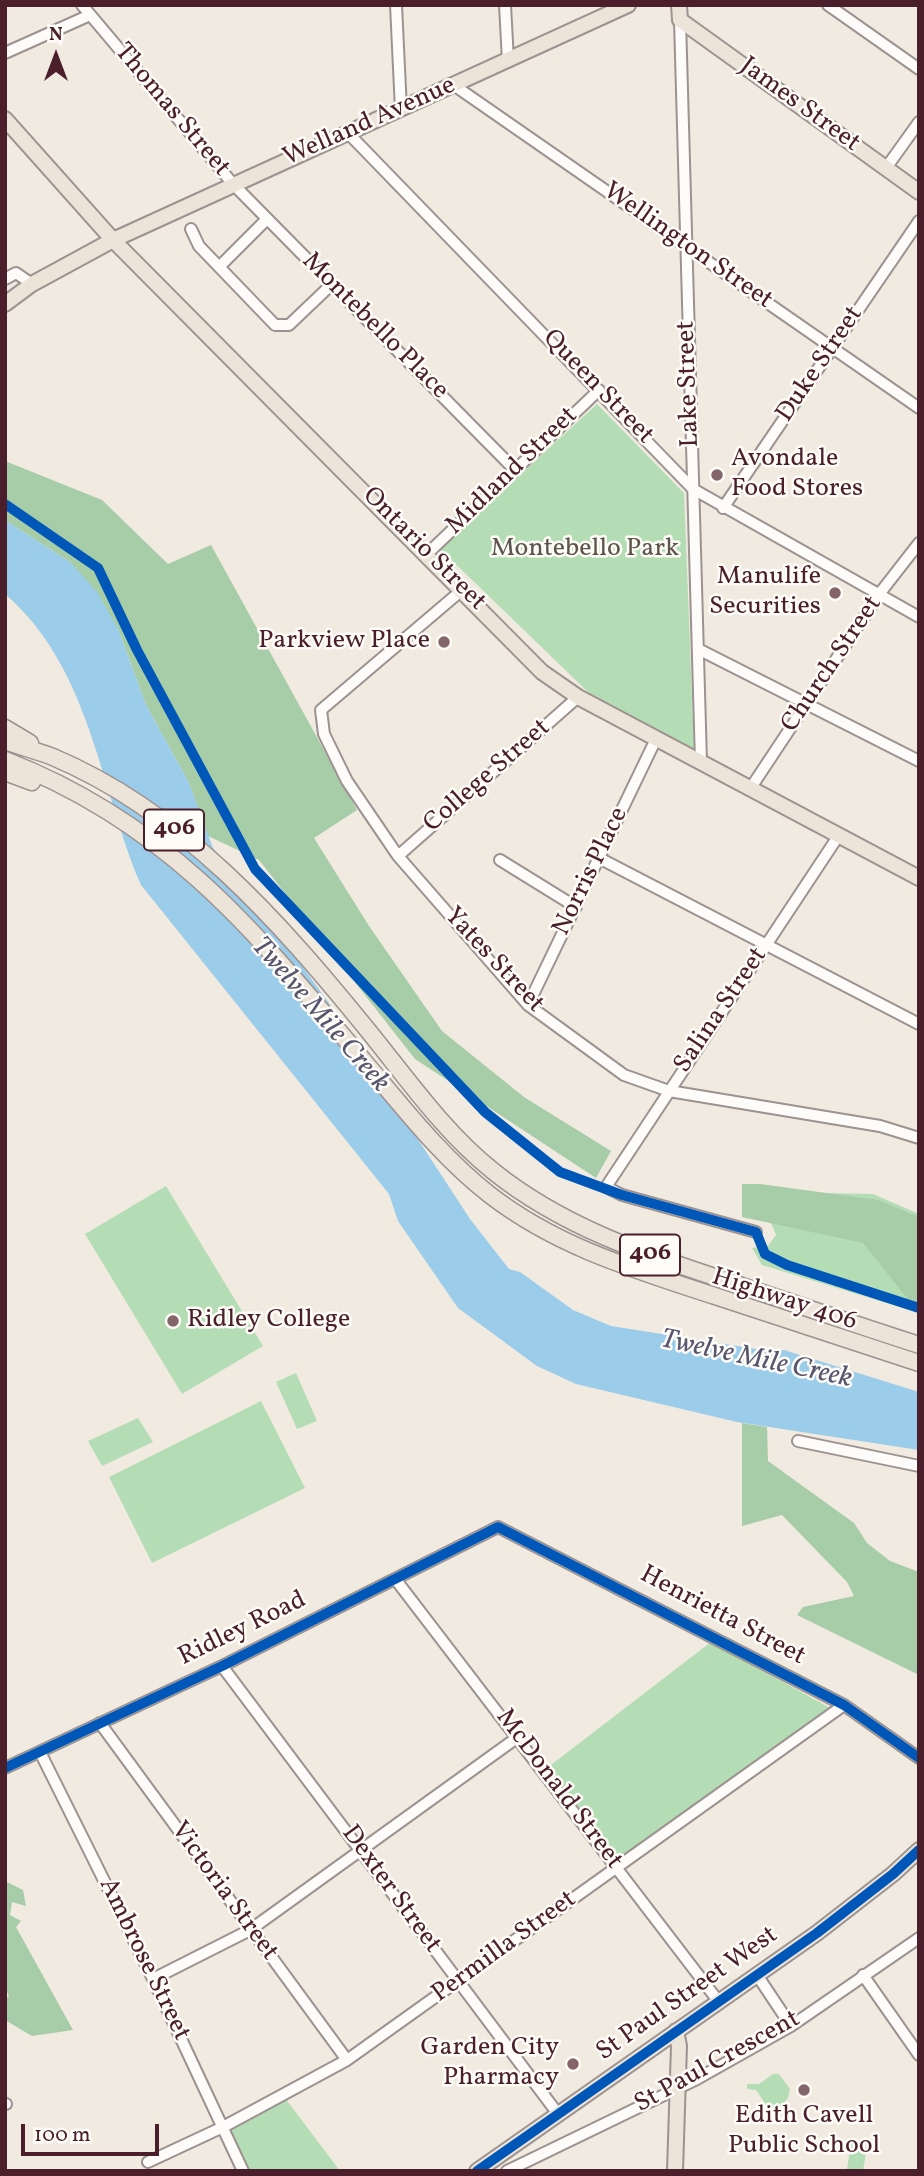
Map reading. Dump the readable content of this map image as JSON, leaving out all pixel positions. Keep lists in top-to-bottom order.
{
  "streets": {
    "highway": ["406", "Highway 406"],
    "main road": [
      "James Street",
      "Welland Avenue",
      "Ontario Street",
      "St Paul Street West"
    ],
    "street": [
      "Thomas Street",
      "Wellington Street",
      "Montebello Place",
      "Duke Street",
      "Lake Street",
      "Queen Street",
      "Midland Street",
      "Church Street",
      "College Street",
      "Norris Place",
      "Yates Street",
      "Salina Street",
      "Henrietta Street",
      "Ridley Road",
      "McDonald Street",
      "Dexter Street",
      "Victoria Street",
      "Permilla Street",
      "Ambrose Street",
      "St Paul Crescent"
    ]
  },
  "crossings": [
    ["James Street", "Lake Street"],
    ["Thomas Street", "Welland Avenue"],
    ["Thomas Street", "Montebello Place"],
    ["Welland Avenue", "Wellington Street"],
    ["Welland Avenue", "Montebello Place"],
    ["Welland Avenue", "Queen Street"],
    ["Welland Avenue", "Ontario Street"],
    ["Wellington Street", "Duke Street"],
    ["Wellington Street", "Lake Street"],
    ["Montebello Place", "Midland Street"],
    ["Duke Street", "Queen Street"],
    ["Lake Street", "Queen Street"],
    ["Lake Street", "Ontario Street"],
    ["Queen Street", "Midland Street"],
    ["Queen Street", "Church Street"],
    ["Midland Street", "Ontario Street"],
    ["Ontario Street", "Church Street"],
    ["Ontario Street", "College Street"],
    ["Ontario Street", "Norris Place"],
    ["Ontario Street", "Yates Street"],
    ["Ontario Street", "Salina Street"],
    ["College Street", "Yates Street"],
    ["Norris Place", "Yates Street"],
    ["Yates Street", "Salina Street"],
    ["Henrietta Street", "Ridley Road"],
    ["Henrietta Street", "Permilla Street"],
    ["Ridley Road", "McDonald Street"],
    ["Ridley Road", "Dexter Street"],
    ["Ridley Road", "Victoria Street"],
    ["Ridley Road", "Ambrose Street"],
    ["McDonald Street", "Permilla Street"],
    ["McDonald Street", "St Paul Street West"],
    ["Dexter Street", "Permilla Street"],
    ["Dexter Street", "St Paul Street West"],
    ["Victoria Street", "Permilla Street"],
    ["Permilla Street", "Ambrose Street"]
  ],
  "water": ["Twelve Mile Creek"],
  "parks": ["Montebello Park"],
  "places": [
    "Avondale Food Stores",
    "Manulife Securities",
    "Parkview Place",
    "Ridley College",
    "Garden City Pharmacy",
    "Edith Cavell Public School"
  ],
  "scale_bar": "100 m",
  "north": "top"
}
